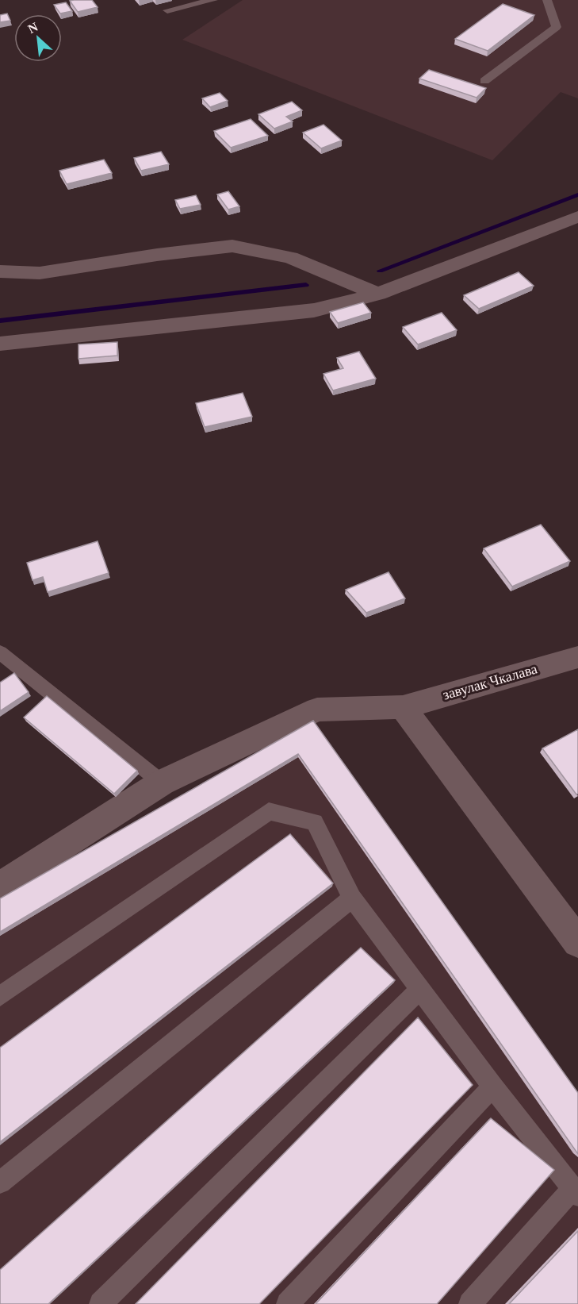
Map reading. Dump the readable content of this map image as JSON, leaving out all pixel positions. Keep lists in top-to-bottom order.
{
  "streets": {
    "street": ["завулак Чкалава"]
  },
  "north": "top left"
}
